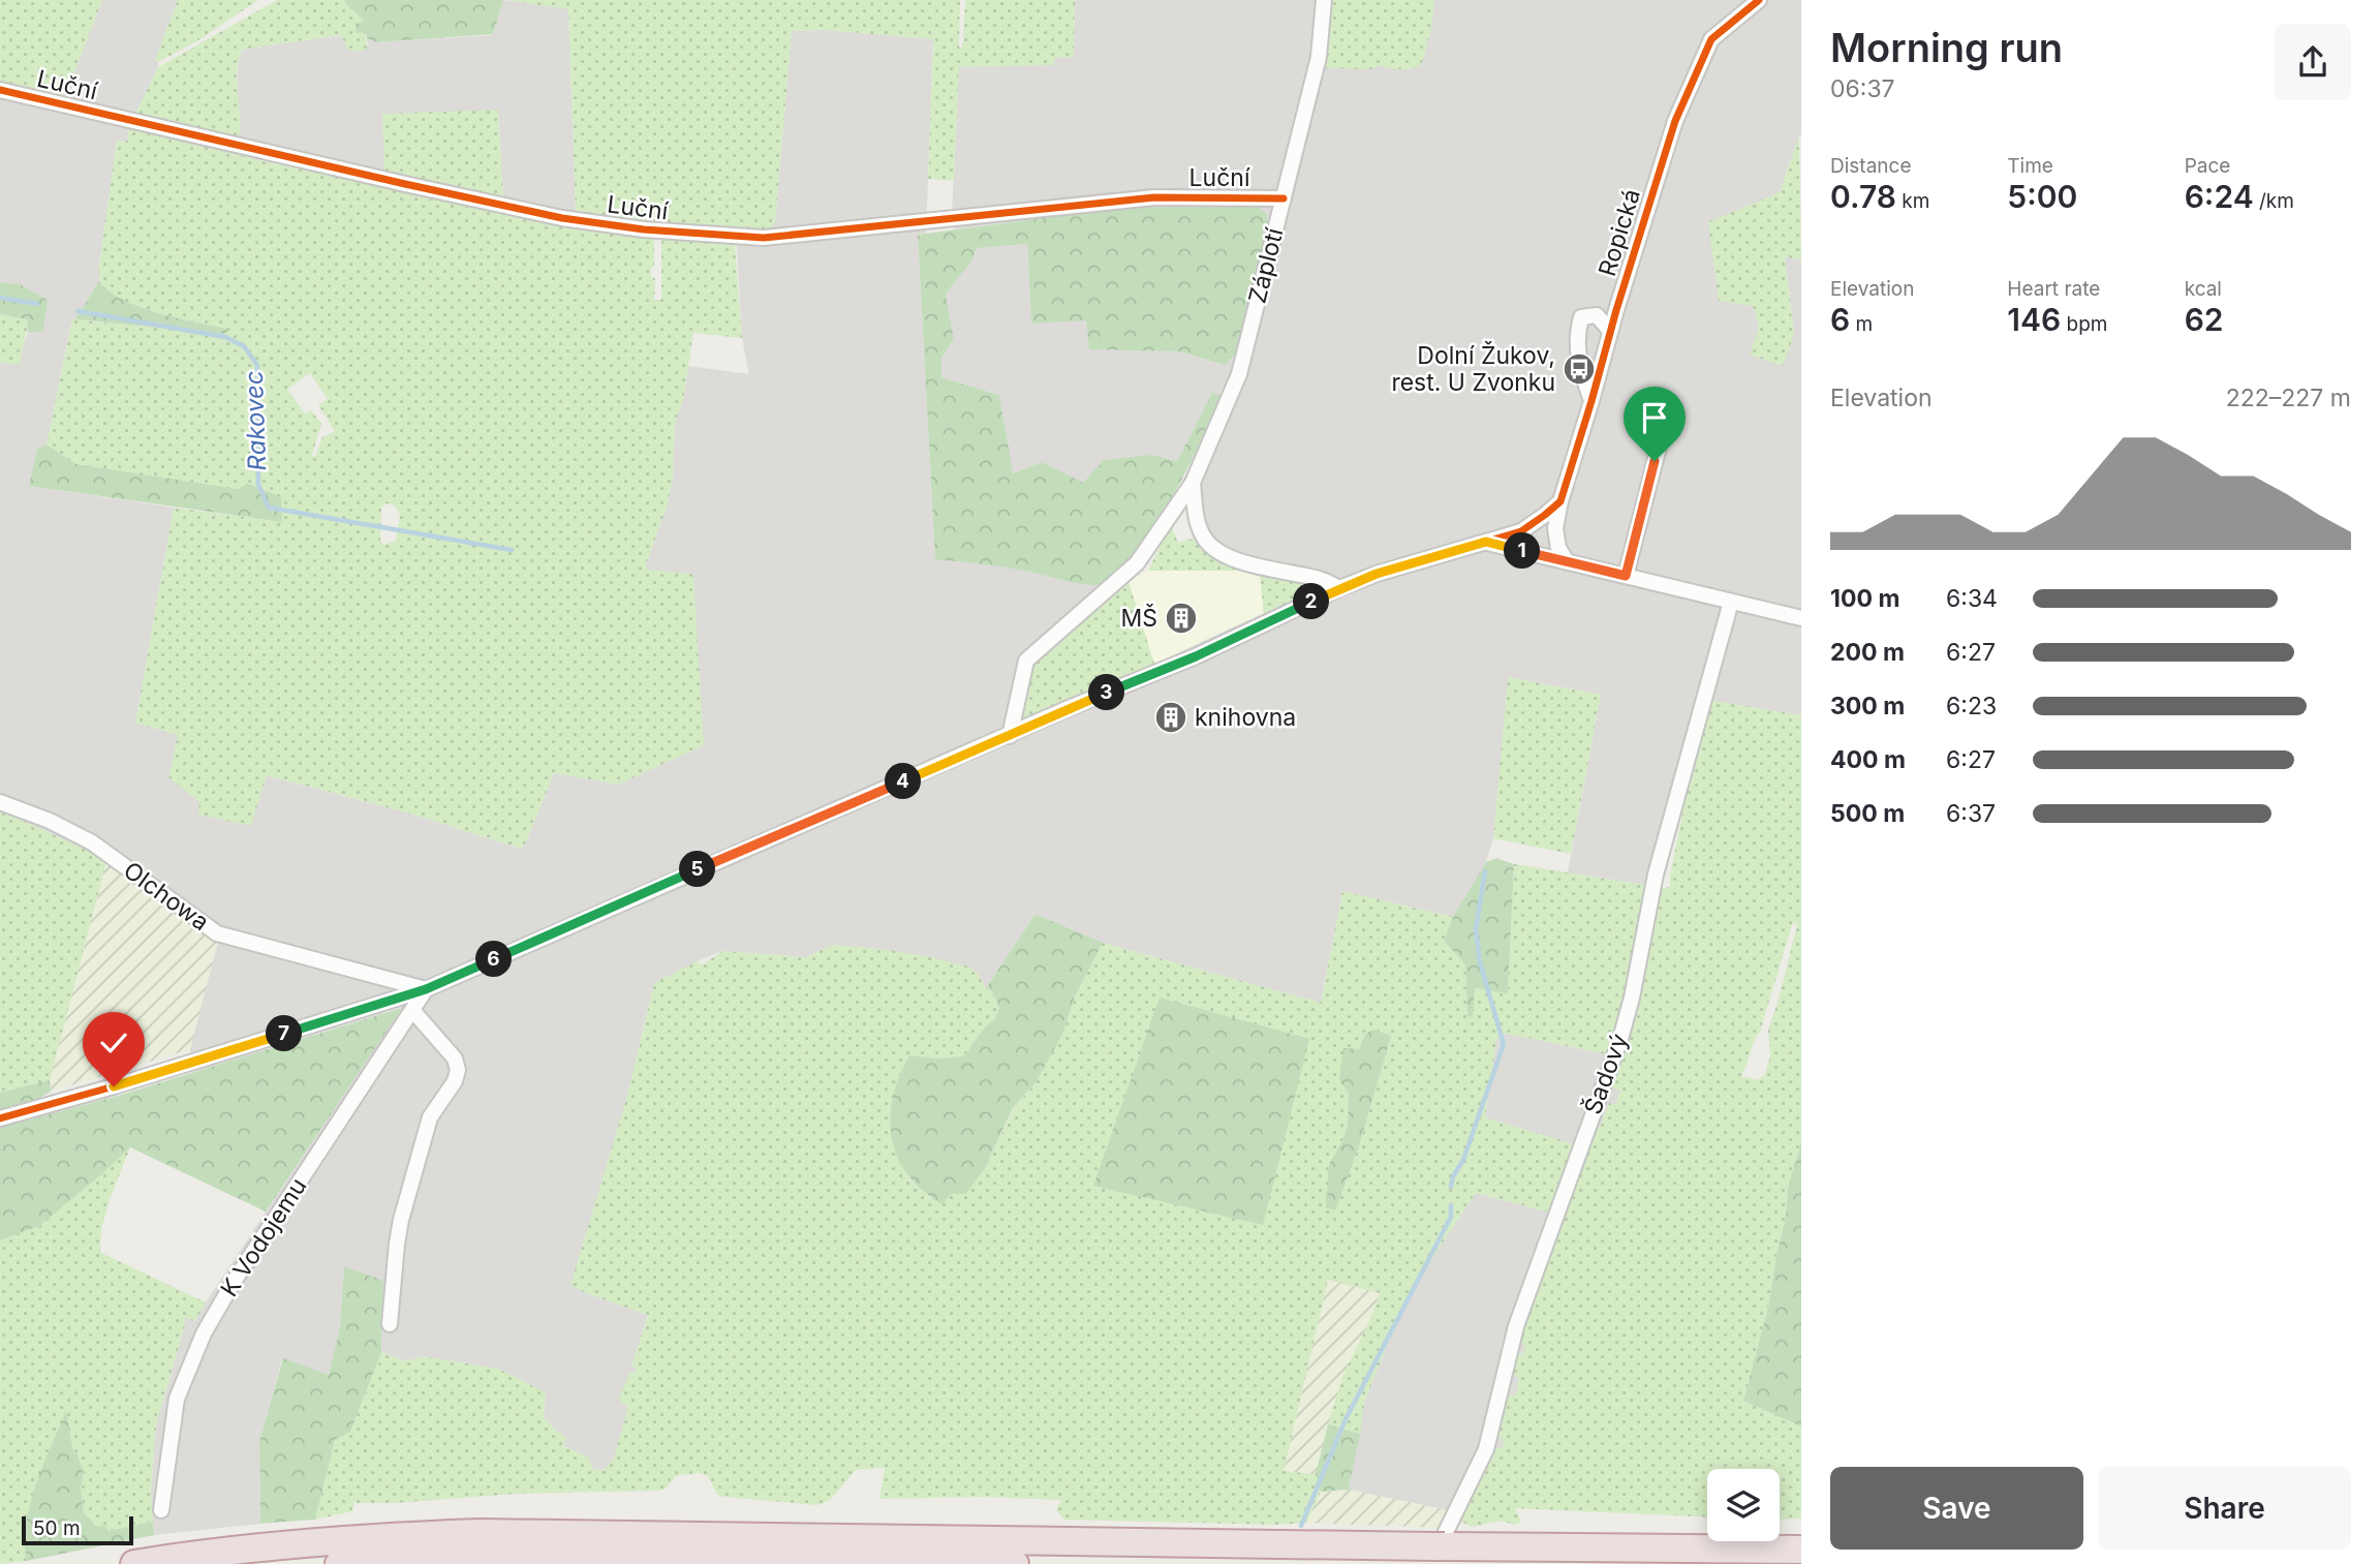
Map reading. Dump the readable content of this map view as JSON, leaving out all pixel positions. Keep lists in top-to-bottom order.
{
  "streets": {
    "street": [
      "Luční",
      "Ropická",
      "Záplotí",
      "Olchowa",
      "Šadový",
      "K Vodojemu"
    ]
  },
  "crossings": [
    ["Luční", "Záplotí"],
    ["Olchowa", "K Vodojemu"]
  ],
  "water": ["Rakovec"],
  "places": {
    "bus stop": ["Dolní Žukov, rest. U Zvonku"],
    "building": ["MŠ", "knihovna"]
  },
  "scale_bar": "50 m",
  "page": {
    "heading": ["Morning run", "06:37"],
    "stats": [
      ["Distance", "0.78 km"],
      ["Time", "5:00"],
      ["Pace", "6:24 /km"],
      ["Elevation", "6 m"],
      ["Heart rate", "146 bpm"],
      ["kcal", "62"]
    ],
    "chart": ["Elevation", "222–227 m"],
    "pins": [
      "1",
      "2",
      "3",
      "4",
      "5",
      "6",
      "7"
    ],
    "list": [
      {
        "name": "100 m",
        "note": "6:34"
      },
      {
        "name": "200 m",
        "note": "6:27"
      },
      {
        "name": "300 m",
        "note": "6:23"
      },
      {
        "name": "400 m",
        "note": "6:27"
      },
      {
        "name": "500 m",
        "note": "6:37"
      }
    ],
    "buttons": ["Save", "Share"],
    "scale": "50 m"
  }
}
